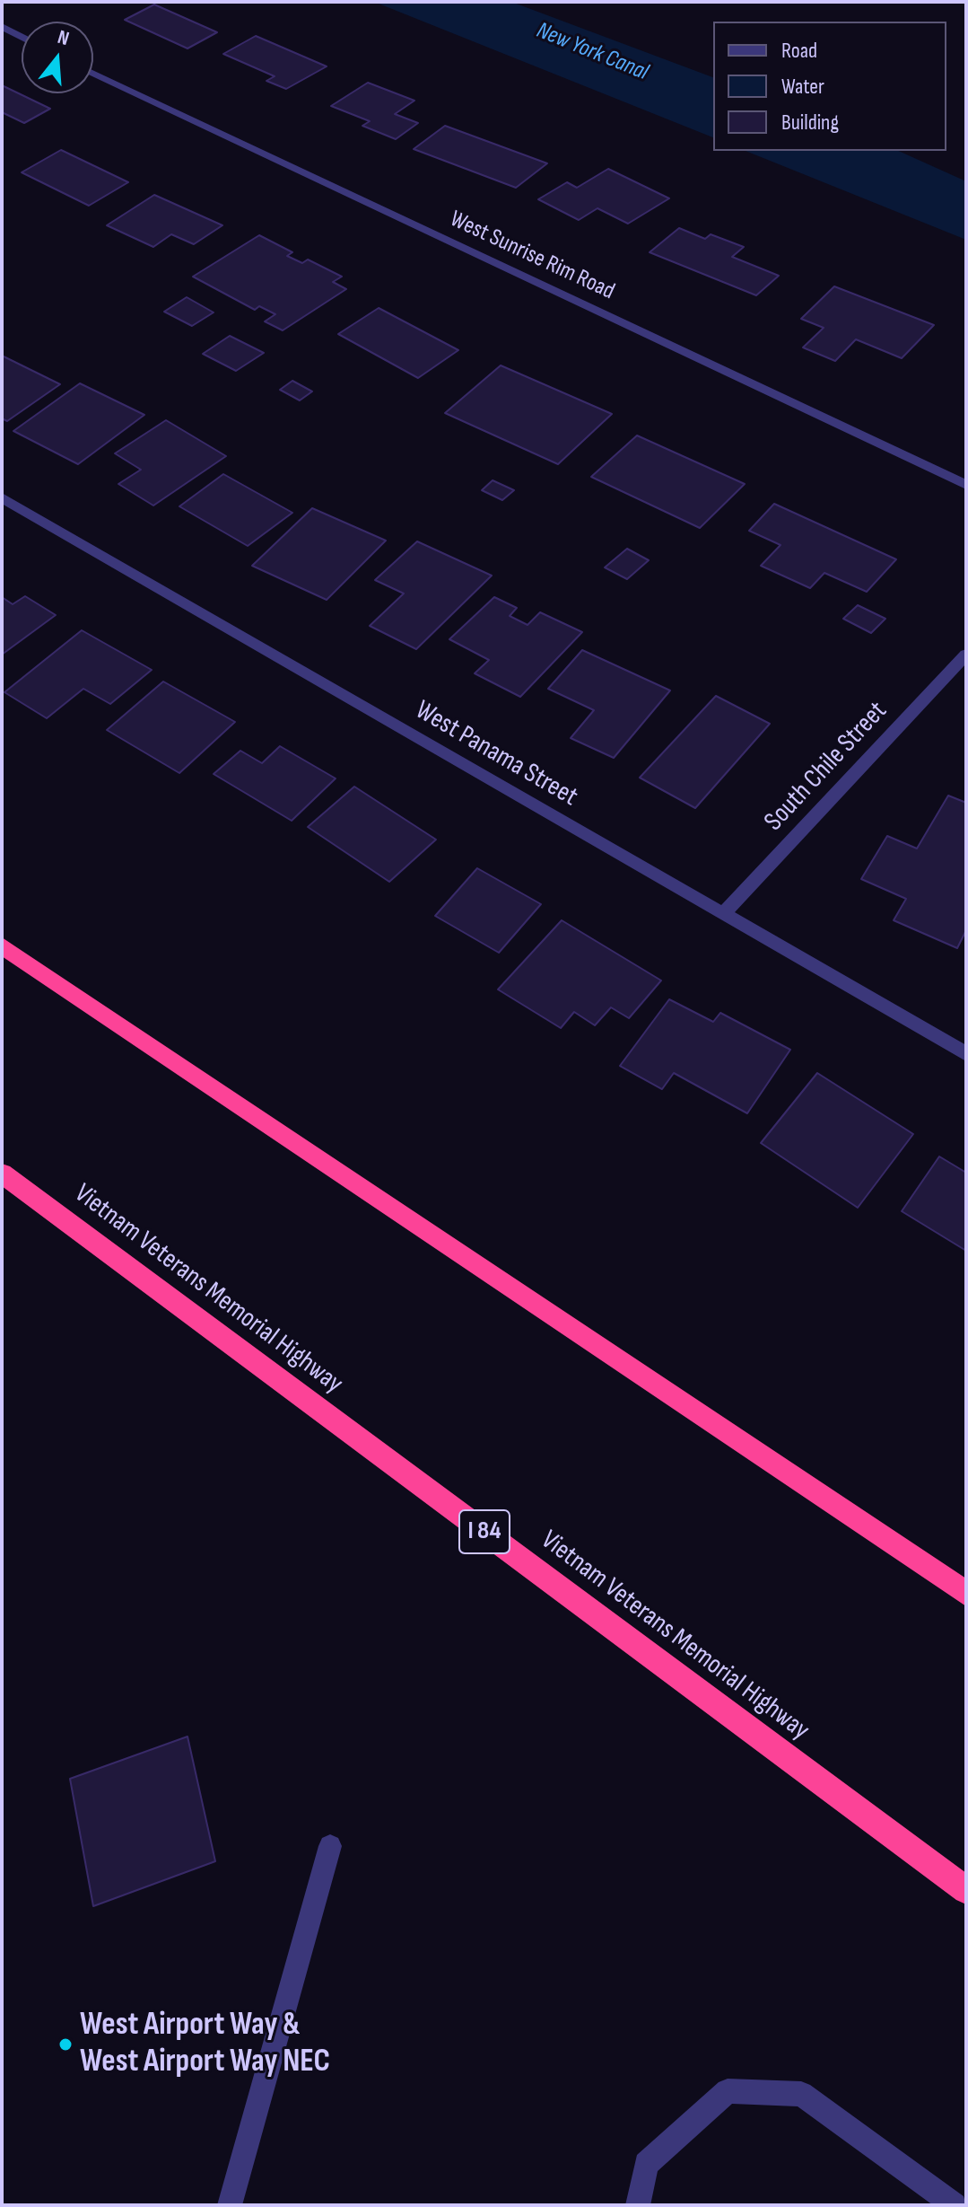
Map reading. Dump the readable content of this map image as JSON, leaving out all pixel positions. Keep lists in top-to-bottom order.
{
  "streets": {
    "highway": ["Vietnam Veterans Memorial Highway", "I 84"],
    "street": ["West Sunrise Rim Road", "West Panama Street", "South Chile Street"]
  },
  "crossings": [
    ["West Panama Street", "South Chile Street"]
  ],
  "water": ["New York Canal"],
  "places": ["West Airport Way & West Airport Way NEC"],
  "legend": ["Road", "Water", "Building"],
  "north": "top"
}
